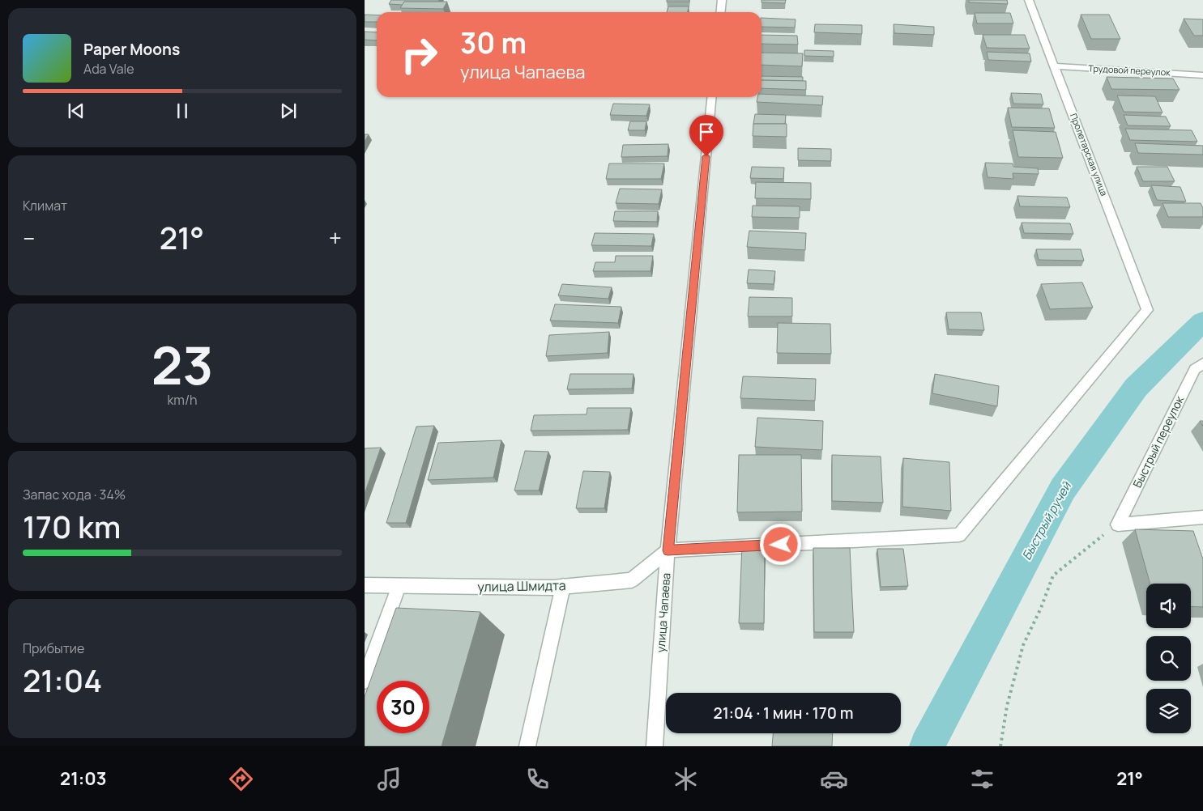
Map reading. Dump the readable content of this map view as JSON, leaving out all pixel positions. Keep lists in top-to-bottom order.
{
  "streets": {
    "street": [
      "Трудовой переулок",
      "Пролетарская улица",
      "Быстрый переулок",
      "улица Шмидта",
      "улица Чапаева"
    ]
  },
  "crossings": [
    ["Трудовой переулок", "Пролетарская улица"],
    ["Пролетарская улица", "улица Шмидта"],
    ["Пролетарская улица", "улица Чапаева"],
    ["улица Шмидта", "улица Чапаева"]
  ],
  "water": ["Быстрый ручей"],
  "page": {
    "turn": ["30 m", "улица Чапаева"],
    "song": ["Paper Moons", "Ada Vale"],
    "tile": [
      "Климат",
      ["23", "km/h"],
      ["Запас хода · 34%", "170 km"],
      ["Прибытие", "21:04"]
    ],
    "heat": ["−", "21°", "+"],
    "limit": "30",
    "trip": "21:04 · 1 мин · 170 m",
    "tabs": ["21:03", "21°"]
  }
}
